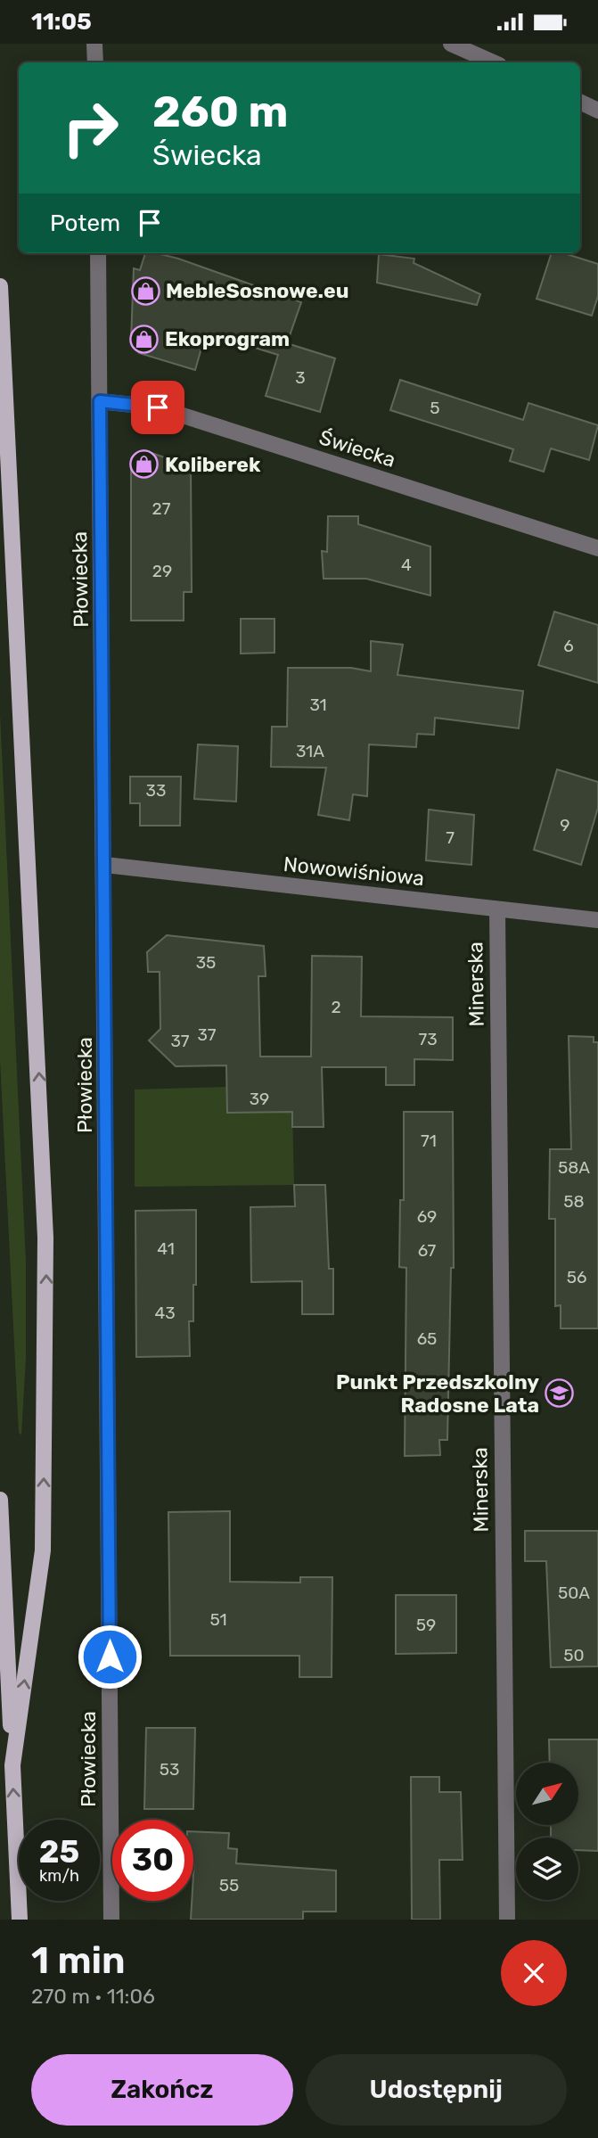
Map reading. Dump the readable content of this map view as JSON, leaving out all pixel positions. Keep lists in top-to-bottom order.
{
  "streets": {
    "main road": ["Płowiecka"],
    "street": ["Świecka", "Nowowiśniowa", "Minerska"]
  },
  "crossings": [
    ["Świecka", "Płowiecka"],
    ["Płowiecka", "Nowowiśniowa"],
    ["Nowowiśniowa", "Minerska"]
  ],
  "places": {
    "shop": ["MebleSosnowe.eu", "Ekoprogram", "Koliberek"],
    "school or university": ["Punkt Przedszkolny Radosne Lata"]
  },
  "house_numbers": [
    "3",
    "5",
    "27",
    "4",
    "29",
    "6",
    "31",
    "31A",
    "33",
    "9",
    "7",
    "35",
    "2",
    "37",
    "73",
    "37",
    "39",
    "71",
    "58A",
    "58",
    "69",
    "41",
    "67",
    "56",
    "43",
    "65",
    "50A",
    "51",
    "59",
    "50",
    "53",
    "55"
  ],
  "north": "top right",
  "page": {
    "status": "11:05",
    "turn": ["260 m", "Świecka"],
    "then": "Potem",
    "speed": "25 km/h",
    "limit": "30",
    "heading": ["1 min", "270 m · 11:06"],
    "buttons": ["Zakończ", "Udostępnij"]
  }
}
